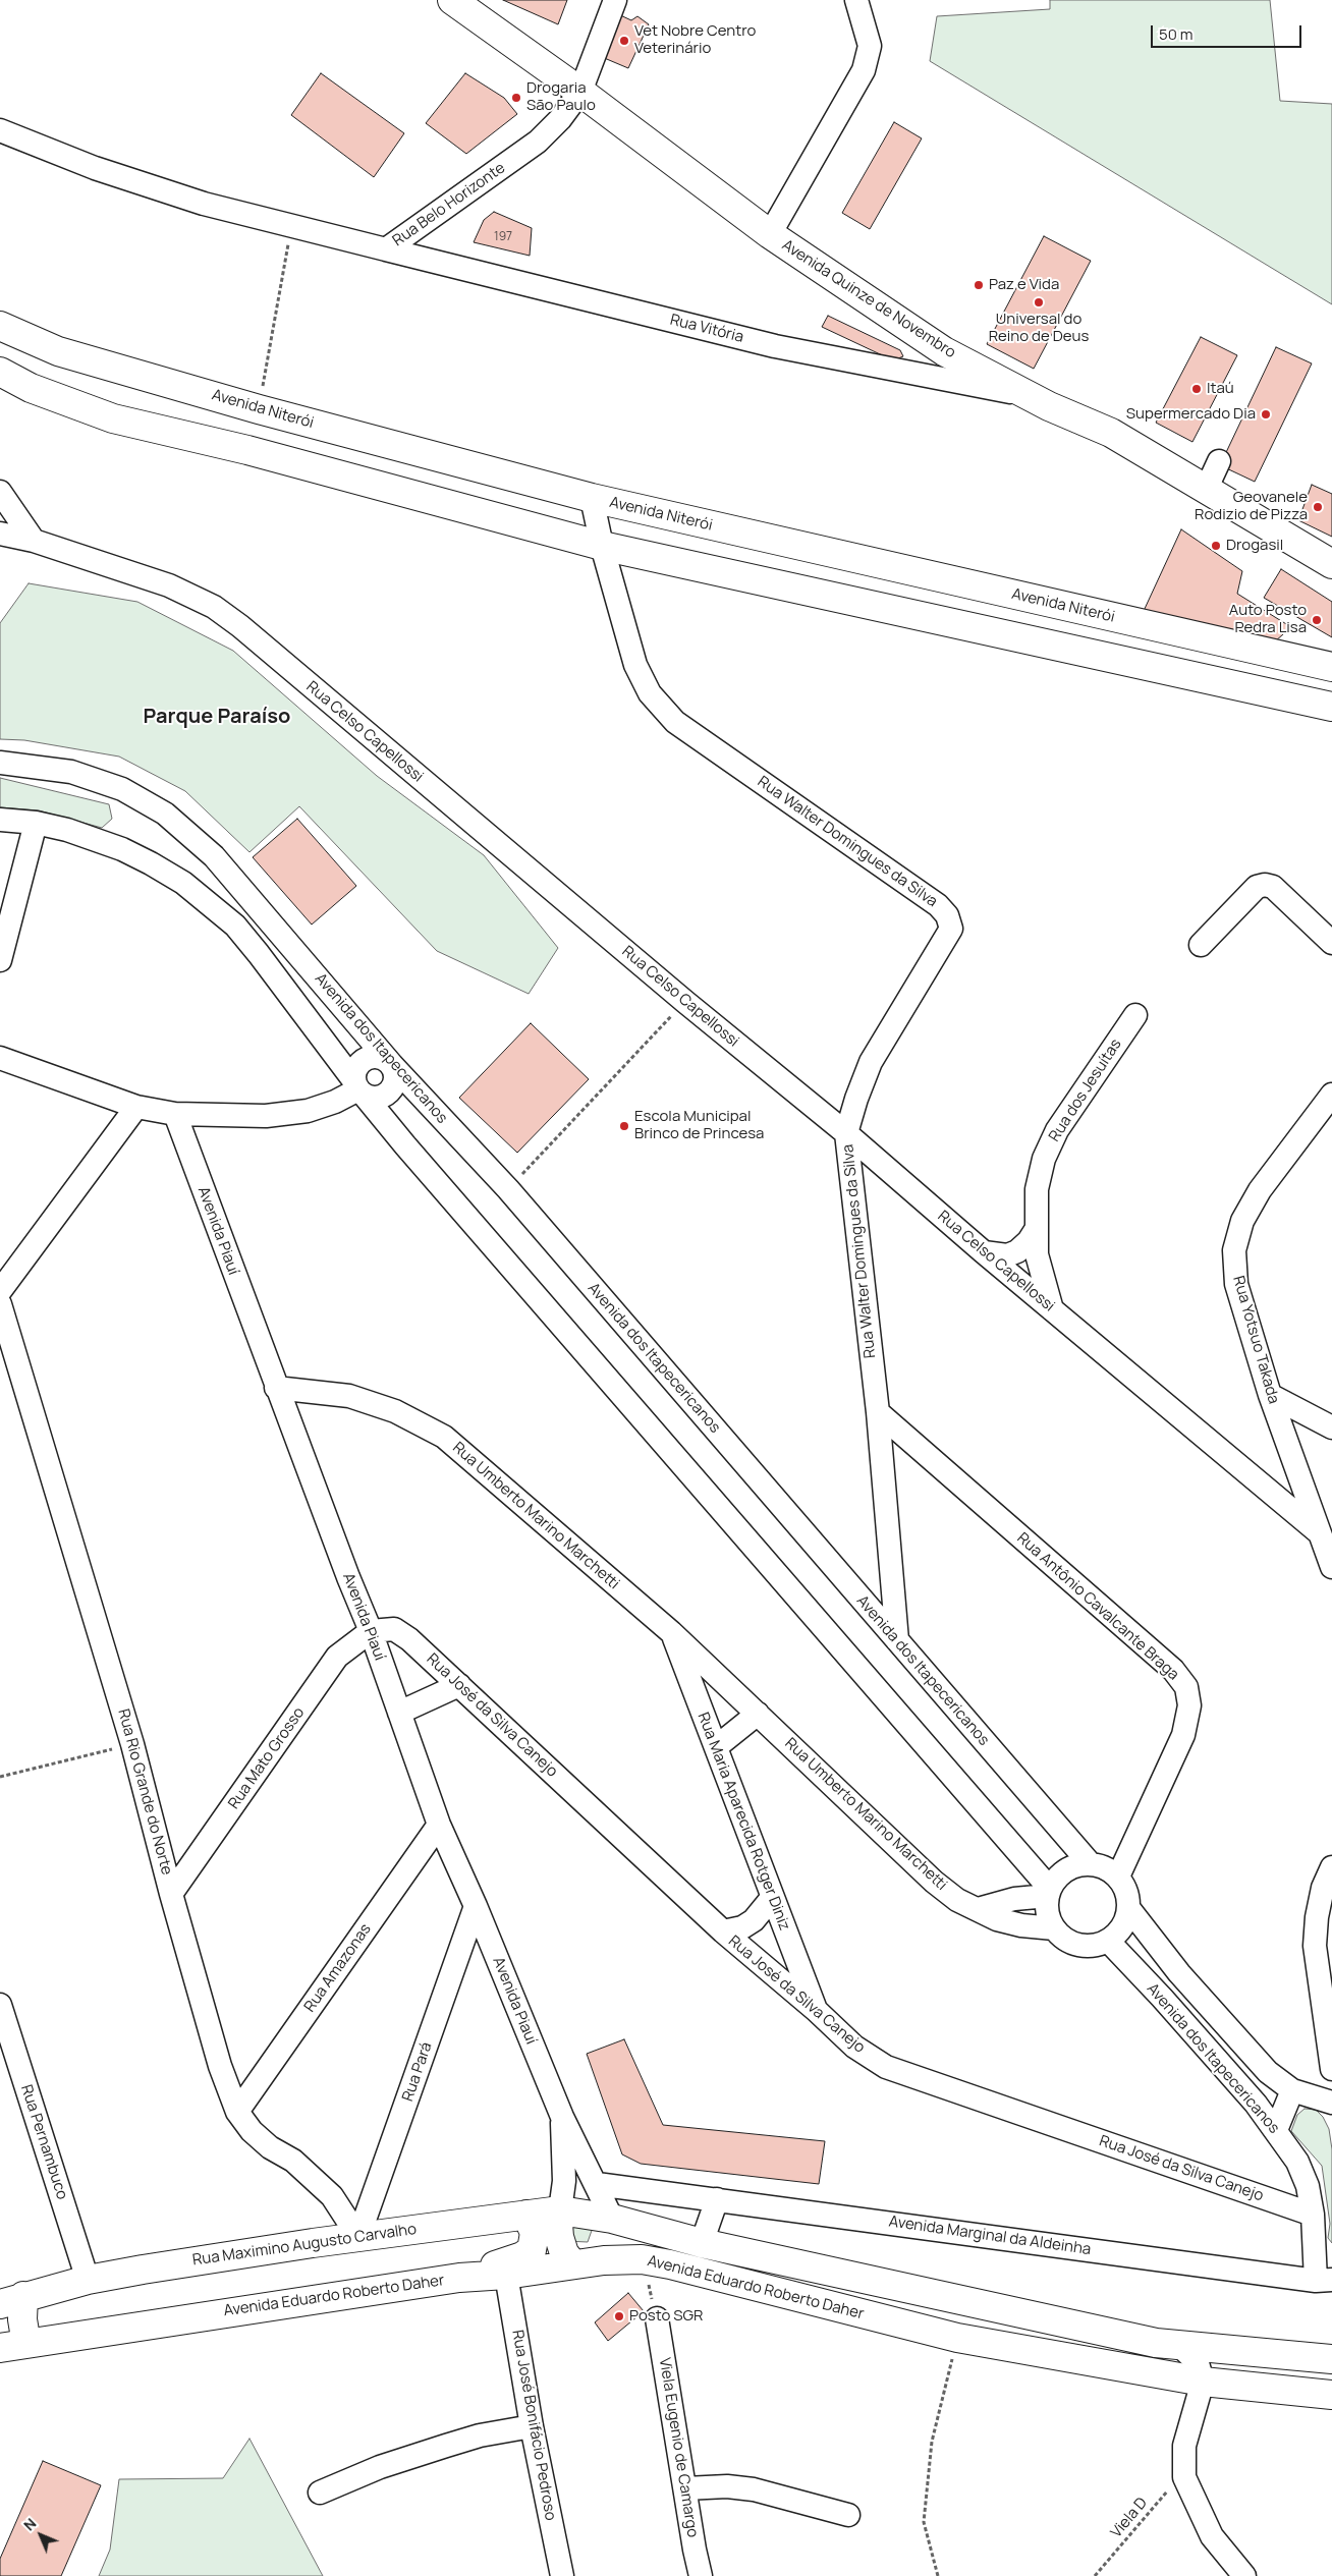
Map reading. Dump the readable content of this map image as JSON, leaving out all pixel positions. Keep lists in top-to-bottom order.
{
  "streets": {
    "main road": [
      "Avenida Quinze de Novembro",
      "Avenida Niterói",
      "Rua Maximino Augusto Carvalho",
      "Avenida Eduardo Roberto Daher"
    ],
    "street": [
      "Rua Belo Horizonte",
      "Rua Vitória",
      "Rua Celso Capellossi",
      "Rua Walter Domingues da Silva",
      "Avenida dos Itapecericanos",
      "Rua dos Jesuítas",
      "Avenida Piauí",
      "Rua Yotsuo Takada",
      "Rua Umberto Marino Marchetti",
      "Rua Antônio Cavalcante Braga",
      "Rua José da Silva Canejo",
      "Rua Mato Grosso",
      "Rua Rio Grande do Norte",
      "Rua Maria Aparecida Rotger Diniz",
      "Rua Amazonas",
      "Rua Pará",
      "Rua Pernambuco",
      "Avenida Marginal da Aldeinha",
      "Rua José Bonifácio Pedroso",
      "Viela Eugenio de Camargo"
    ],
    "path": ["Viela D"]
  },
  "crossings": [
    ["Rua Belo Horizonte", "Avenida Quinze de Novembro"],
    ["Rua Belo Horizonte", "Rua Vitória"],
    ["Avenida Quinze de Novembro", "Rua Vitória"],
    ["Avenida Niterói", "Rua Walter Domingues da Silva"],
    ["Rua Celso Capellossi", "Rua Walter Domingues da Silva"],
    ["Rua Celso Capellossi", "Rua dos Jesuítas"],
    ["Rua Celso Capellossi", "Rua Yotsuo Takada"],
    ["Rua Walter Domingues da Silva", "Avenida dos Itapecericanos"],
    ["Rua Walter Domingues da Silva", "Rua Antônio Cavalcante Braga"],
    ["Avenida dos Itapecericanos", "Rua Umberto Marino Marchetti"],
    ["Avenida dos Itapecericanos", "Rua Antônio Cavalcante Braga"],
    ["Avenida dos Itapecericanos", "Rua José da Silva Canejo"],
    ["Avenida dos Itapecericanos", "Avenida Marginal da Aldeinha"],
    ["Avenida Piauí", "Rua Umberto Marino Marchetti"],
    ["Avenida Piauí", "Rua José da Silva Canejo"],
    ["Avenida Piauí", "Rua Mato Grosso"],
    ["Avenida Piauí", "Rua Amazonas"],
    ["Avenida Piauí", "Rua Pará"],
    ["Avenida Piauí", "Avenida Marginal da Aldeinha"],
    ["Avenida Piauí", "Rua Maximino Augusto Carvalho"],
    ["Avenida Piauí", "Avenida Eduardo Roberto Daher"],
    ["Rua Umberto Marino Marchetti", "Rua Antônio Cavalcante Braga"],
    ["Rua Umberto Marino Marchetti", "Rua Maria Aparecida Rotger Diniz"],
    ["Rua José da Silva Canejo", "Rua Mato Grosso"],
    ["Rua José da Silva Canejo", "Rua Maria Aparecida Rotger Diniz"],
    ["Rua José da Silva Canejo", "Avenida Marginal da Aldeinha"],
    ["Rua Mato Grosso", "Rua Rio Grande do Norte"],
    ["Rua Rio Grande do Norte", "Rua Amazonas"],
    ["Rua Rio Grande do Norte", "Rua Pará"],
    ["Rua Rio Grande do Norte", "Rua Maximino Augusto Carvalho"],
    ["Rua Pará", "Rua Maximino Augusto Carvalho"],
    ["Rua Pernambuco", "Rua Maximino Augusto Carvalho"],
    ["Rua Maximino Augusto Carvalho", "Avenida Eduardo Roberto Daher"],
    ["Avenida Eduardo Roberto Daher", "Rua José Bonifácio Pedroso"]
  ],
  "districts": ["Parque Paraíso"],
  "places": [
    "Vet Nobre Centro Veterinário",
    "Drogaria São Paulo",
    "Paz e Vida",
    "Universal do Reino de Deus",
    "Itaú",
    "Supermercado Dia",
    "Geovanele Rodizio de Pizza",
    "Drogasil",
    "Auto Posto Pedra Lisa",
    "Escola Municipal Brinco de Princesa",
    "Posto SGR"
  ],
  "house_numbers": ["197"],
  "scale_bar": "50 m",
  "north": "top left"
}
